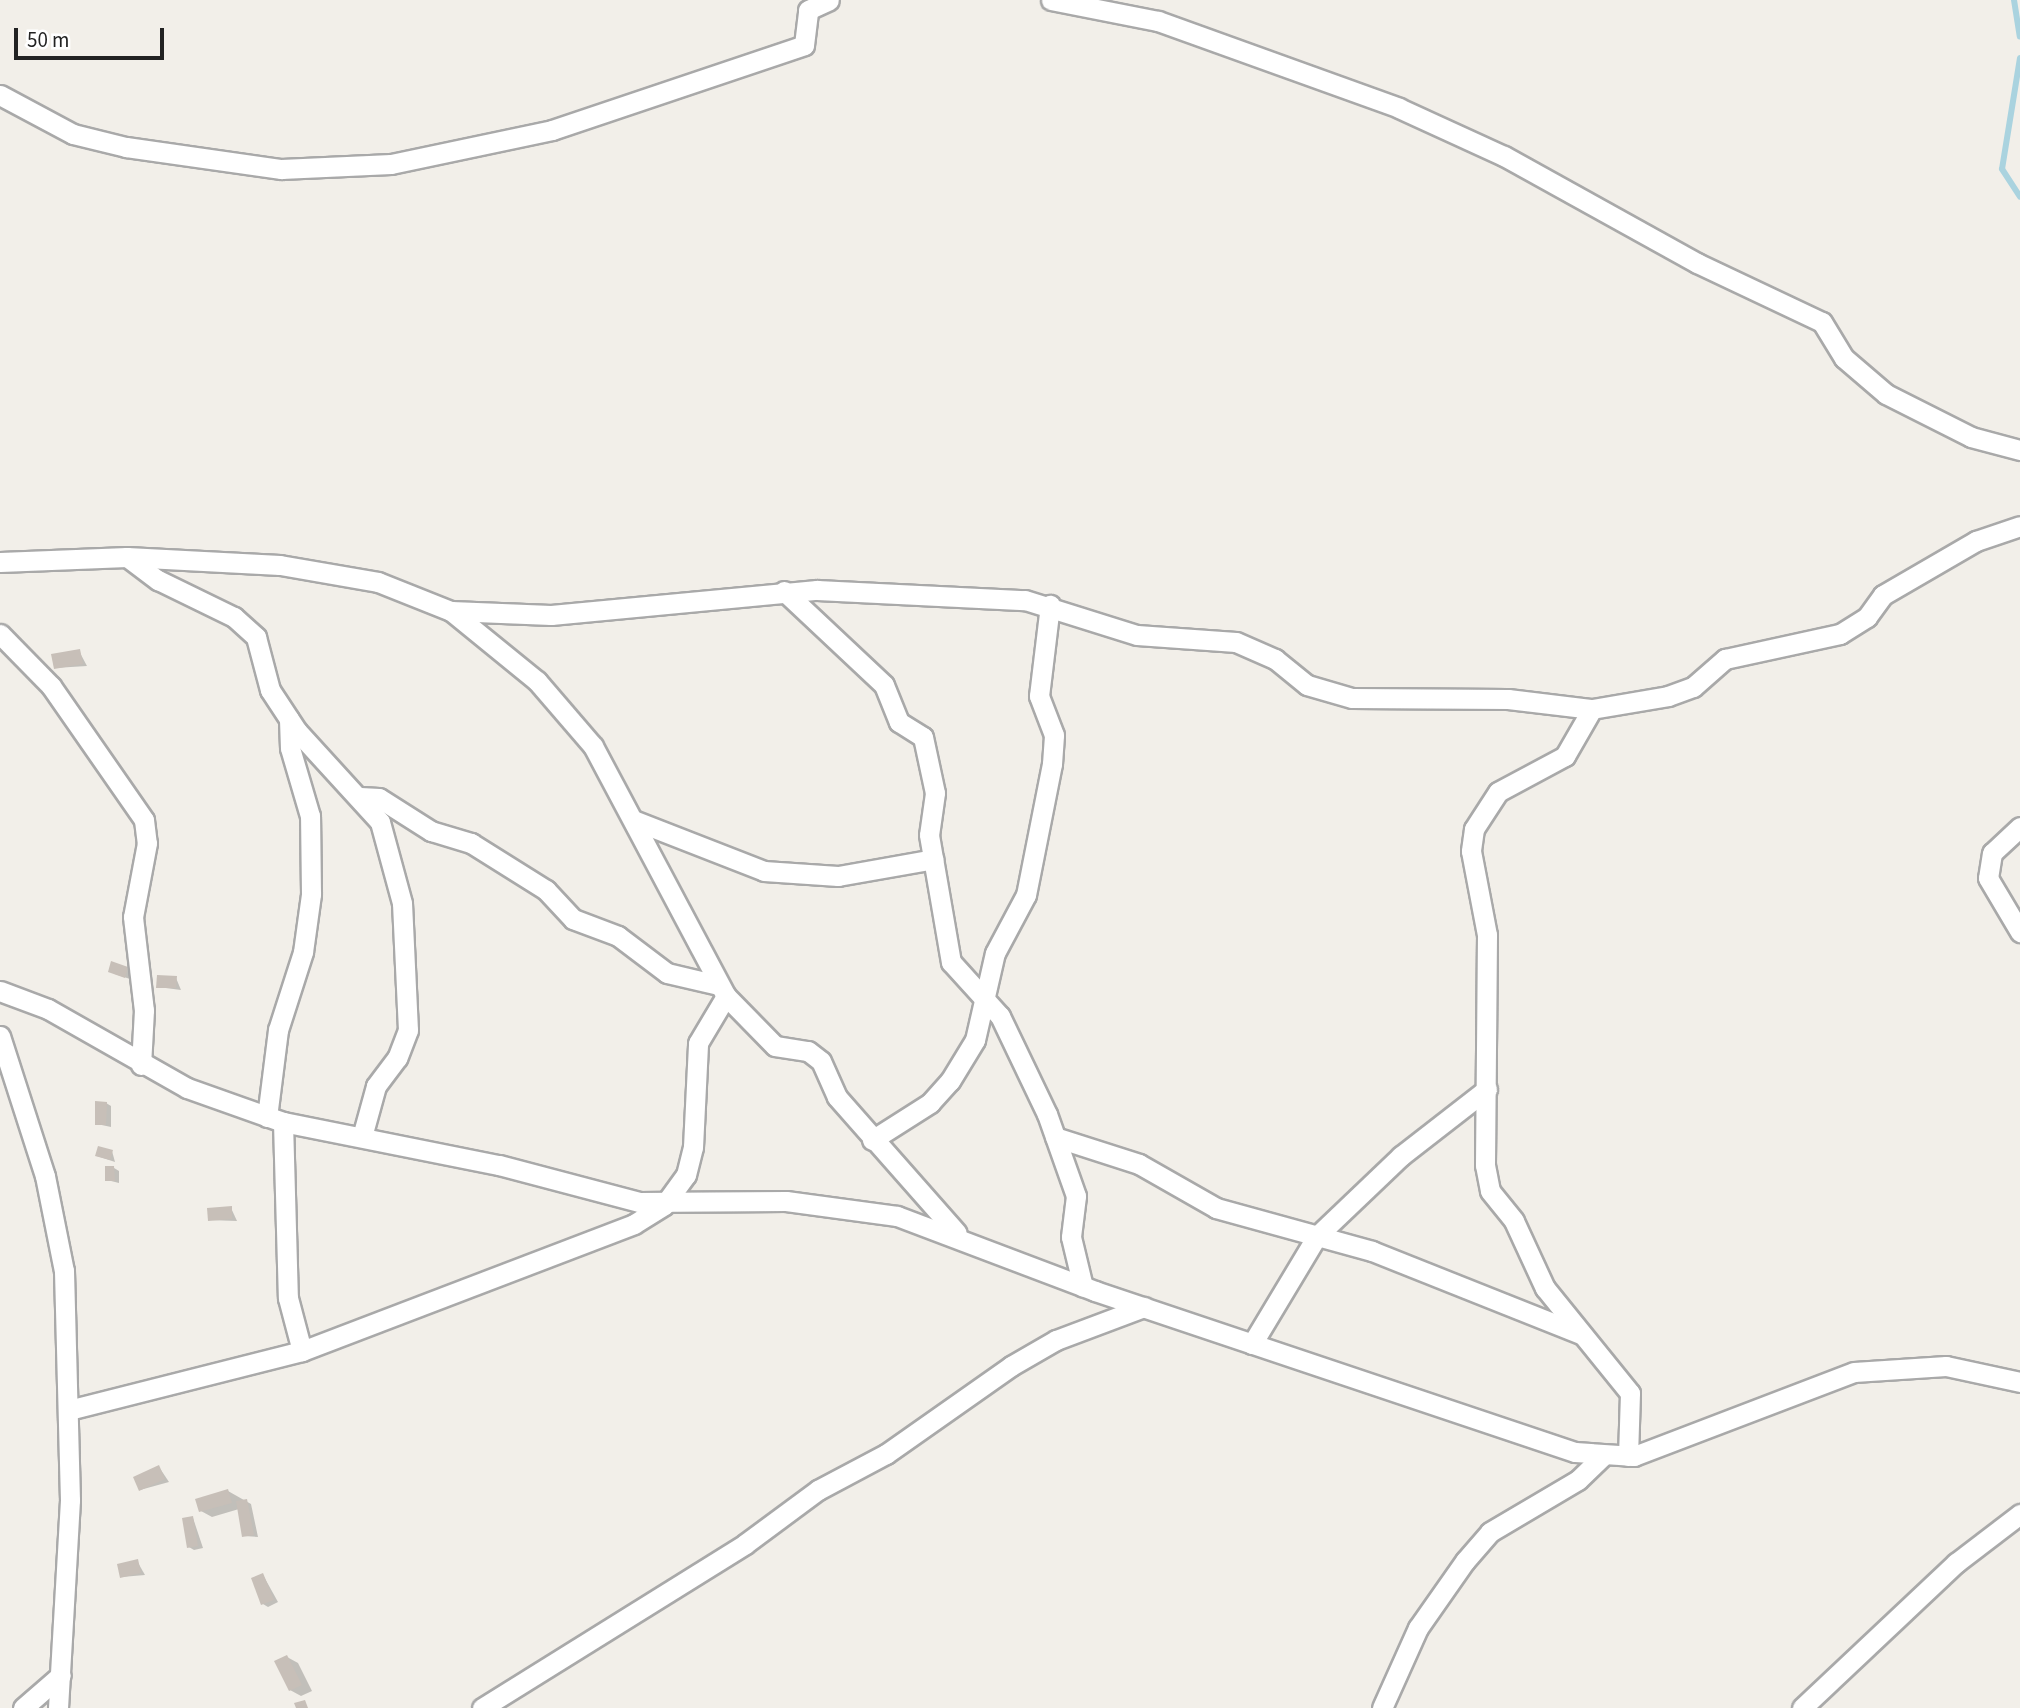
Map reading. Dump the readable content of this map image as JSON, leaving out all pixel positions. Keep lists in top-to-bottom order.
{
  "scale_bar": "50 m"
}
